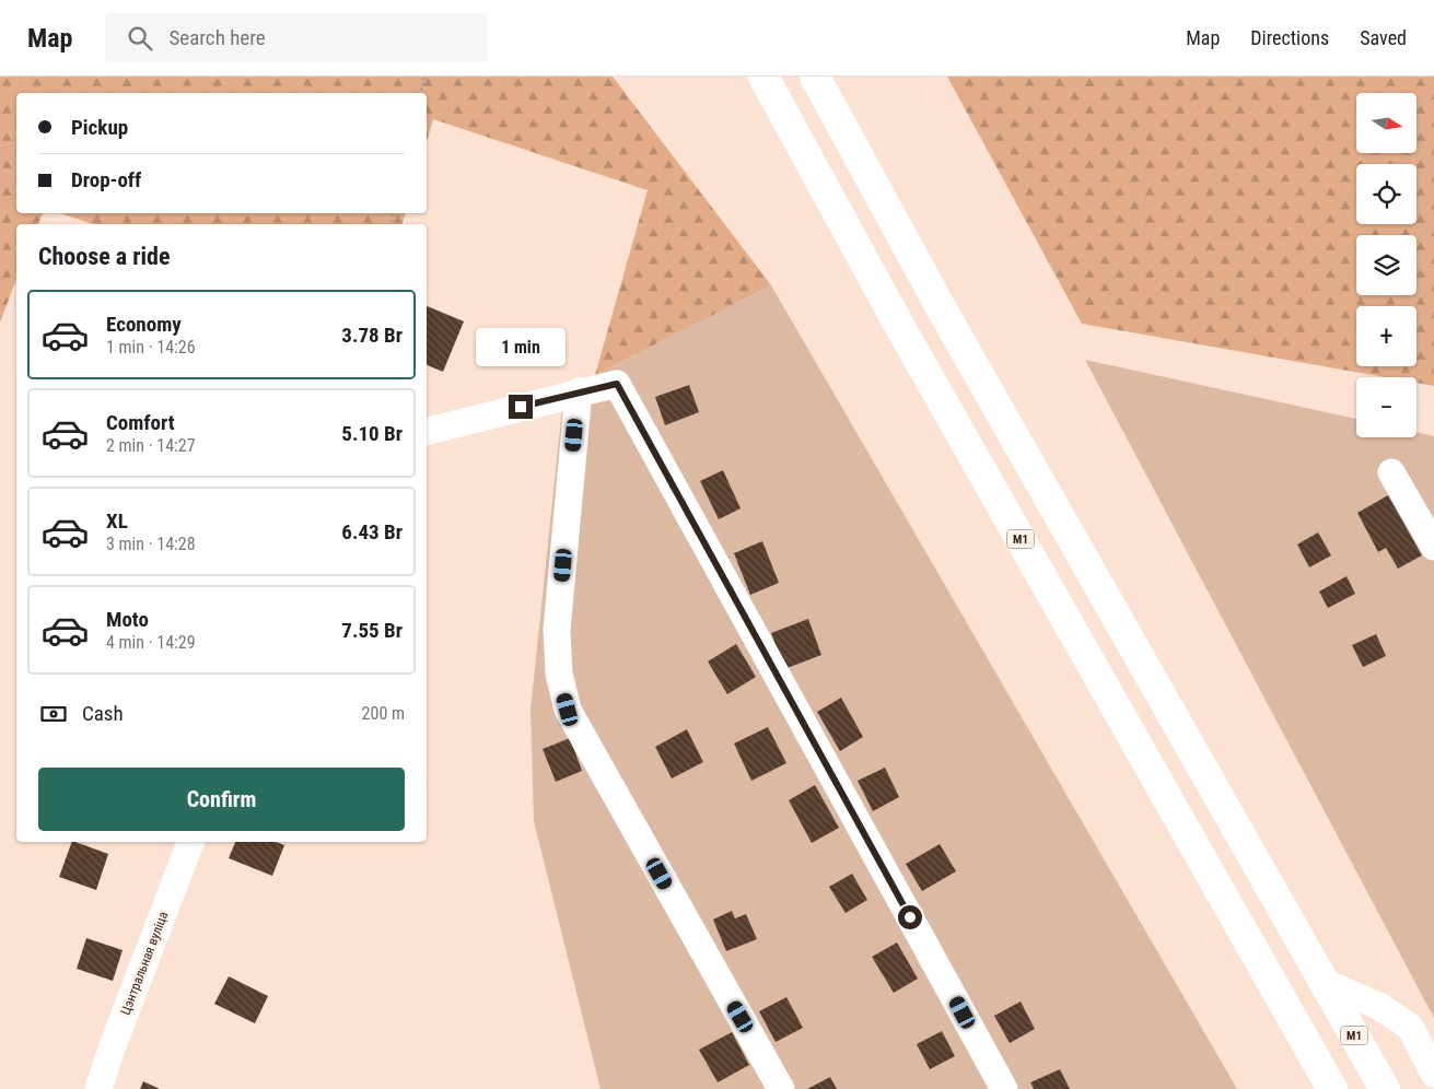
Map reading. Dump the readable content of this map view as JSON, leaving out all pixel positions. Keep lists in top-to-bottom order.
{
  "streets": {
    "highway": ["М1"],
    "street": ["Цэнтральная вуліца"]
  },
  "north": "right",
  "page": {
    "header": "Map",
    "search": "Search here",
    "nav": ["Map", "Directions", "Saved"],
    "map_buttons": ["+", "−"],
    "banner": ["Pickup", "Drop-off"],
    "heading": "Choose a ride",
    "list": [
      {
        "name": "Economy",
        "note": "1 min · 14:26",
        "value": "3.78 Br"
      },
      {
        "name": "Comfort",
        "note": "2 min · 14:27",
        "value": "5.10 Br"
      },
      {
        "name": "XL",
        "note": "3 min · 14:28",
        "value": "6.43 Br"
      },
      {
        "name": "Moto",
        "note": "4 min · 14:29",
        "value": "7.55 Br"
      }
    ],
    "bubble": "1 min",
    "pay": ["Cash", "200 m"],
    "buttons": "Confirm"
  }
}
